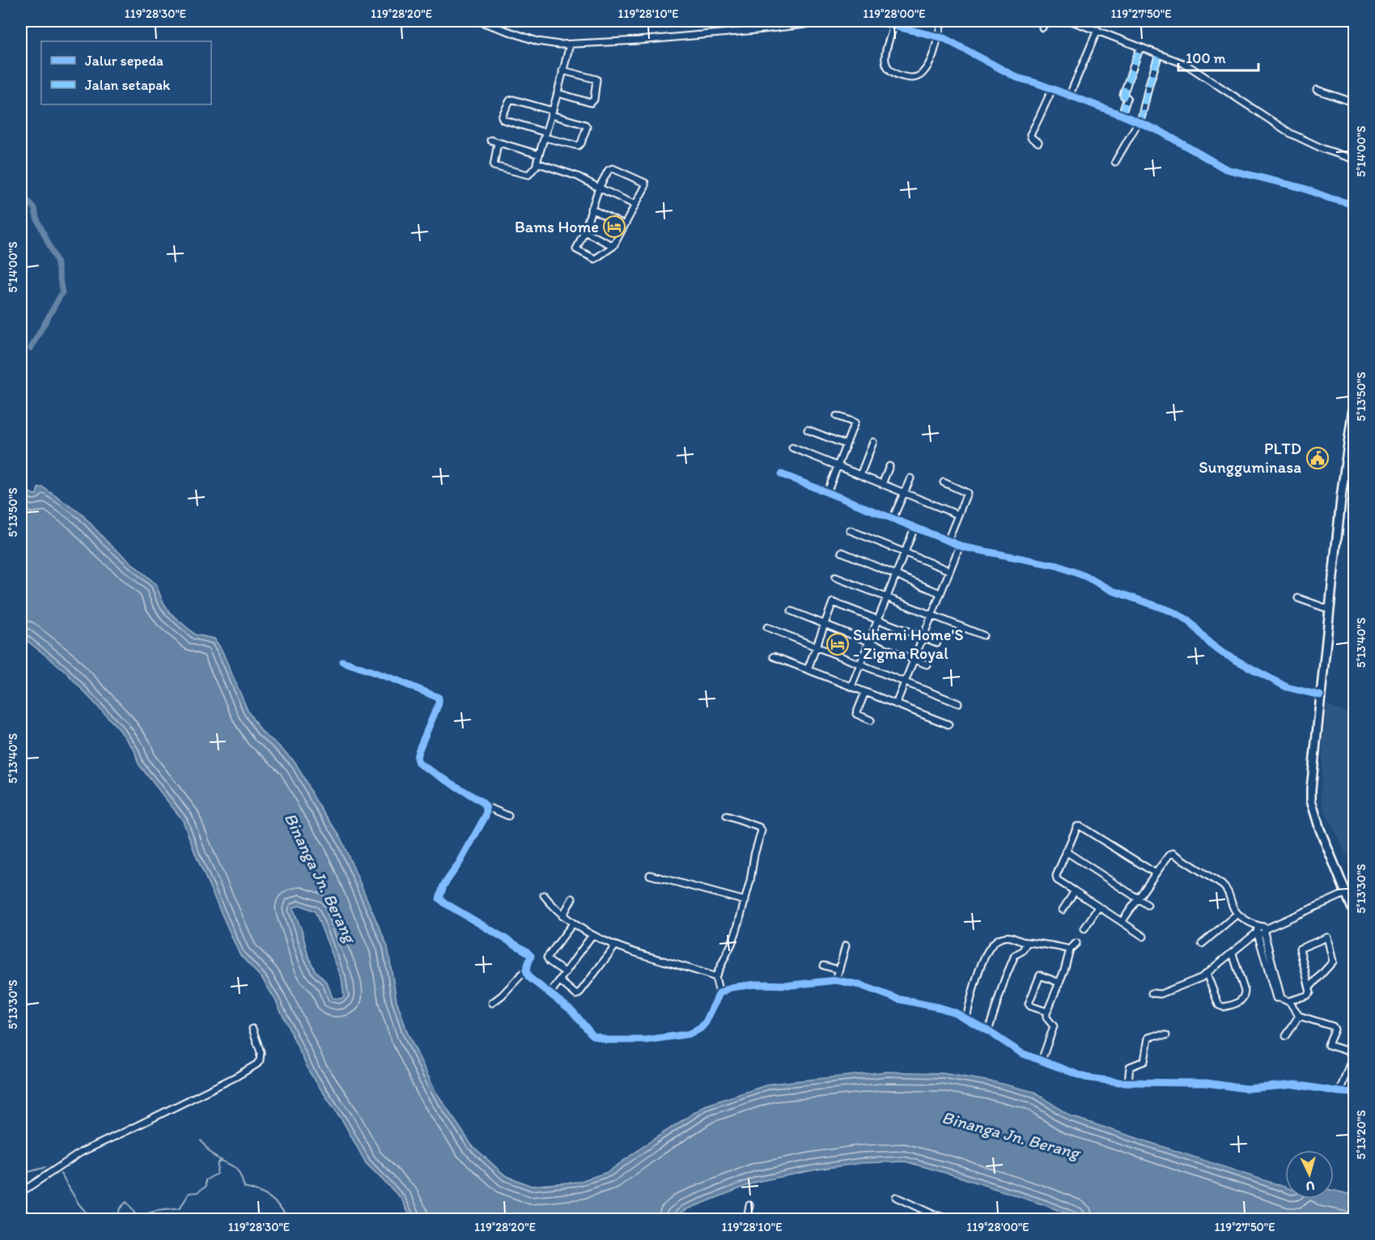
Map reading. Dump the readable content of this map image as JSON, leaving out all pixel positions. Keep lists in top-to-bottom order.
{
  "water": ["Binanga Jn. Berang"],
  "places": {
    "hotel": ["Bams Home", "Suherni Home'S - Zigma Royal"],
    "public building": ["PLTD Sungguminasa"]
  },
  "legend": ["Jalur sepeda", "Jalan setapak"],
  "scale_bar": "100 m",
  "north": "bottom",
  "coordinates": [
    "119°28'30\"E",
    "119°28'20\"E",
    "119°28'10\"E",
    "119°28'00\"E",
    "119°27'50\"E",
    "5°14'00\"S",
    "5°13'50\"S",
    "5°13'40\"S",
    "5°13'30\"S",
    "5°13'20\"S"
  ]
}
